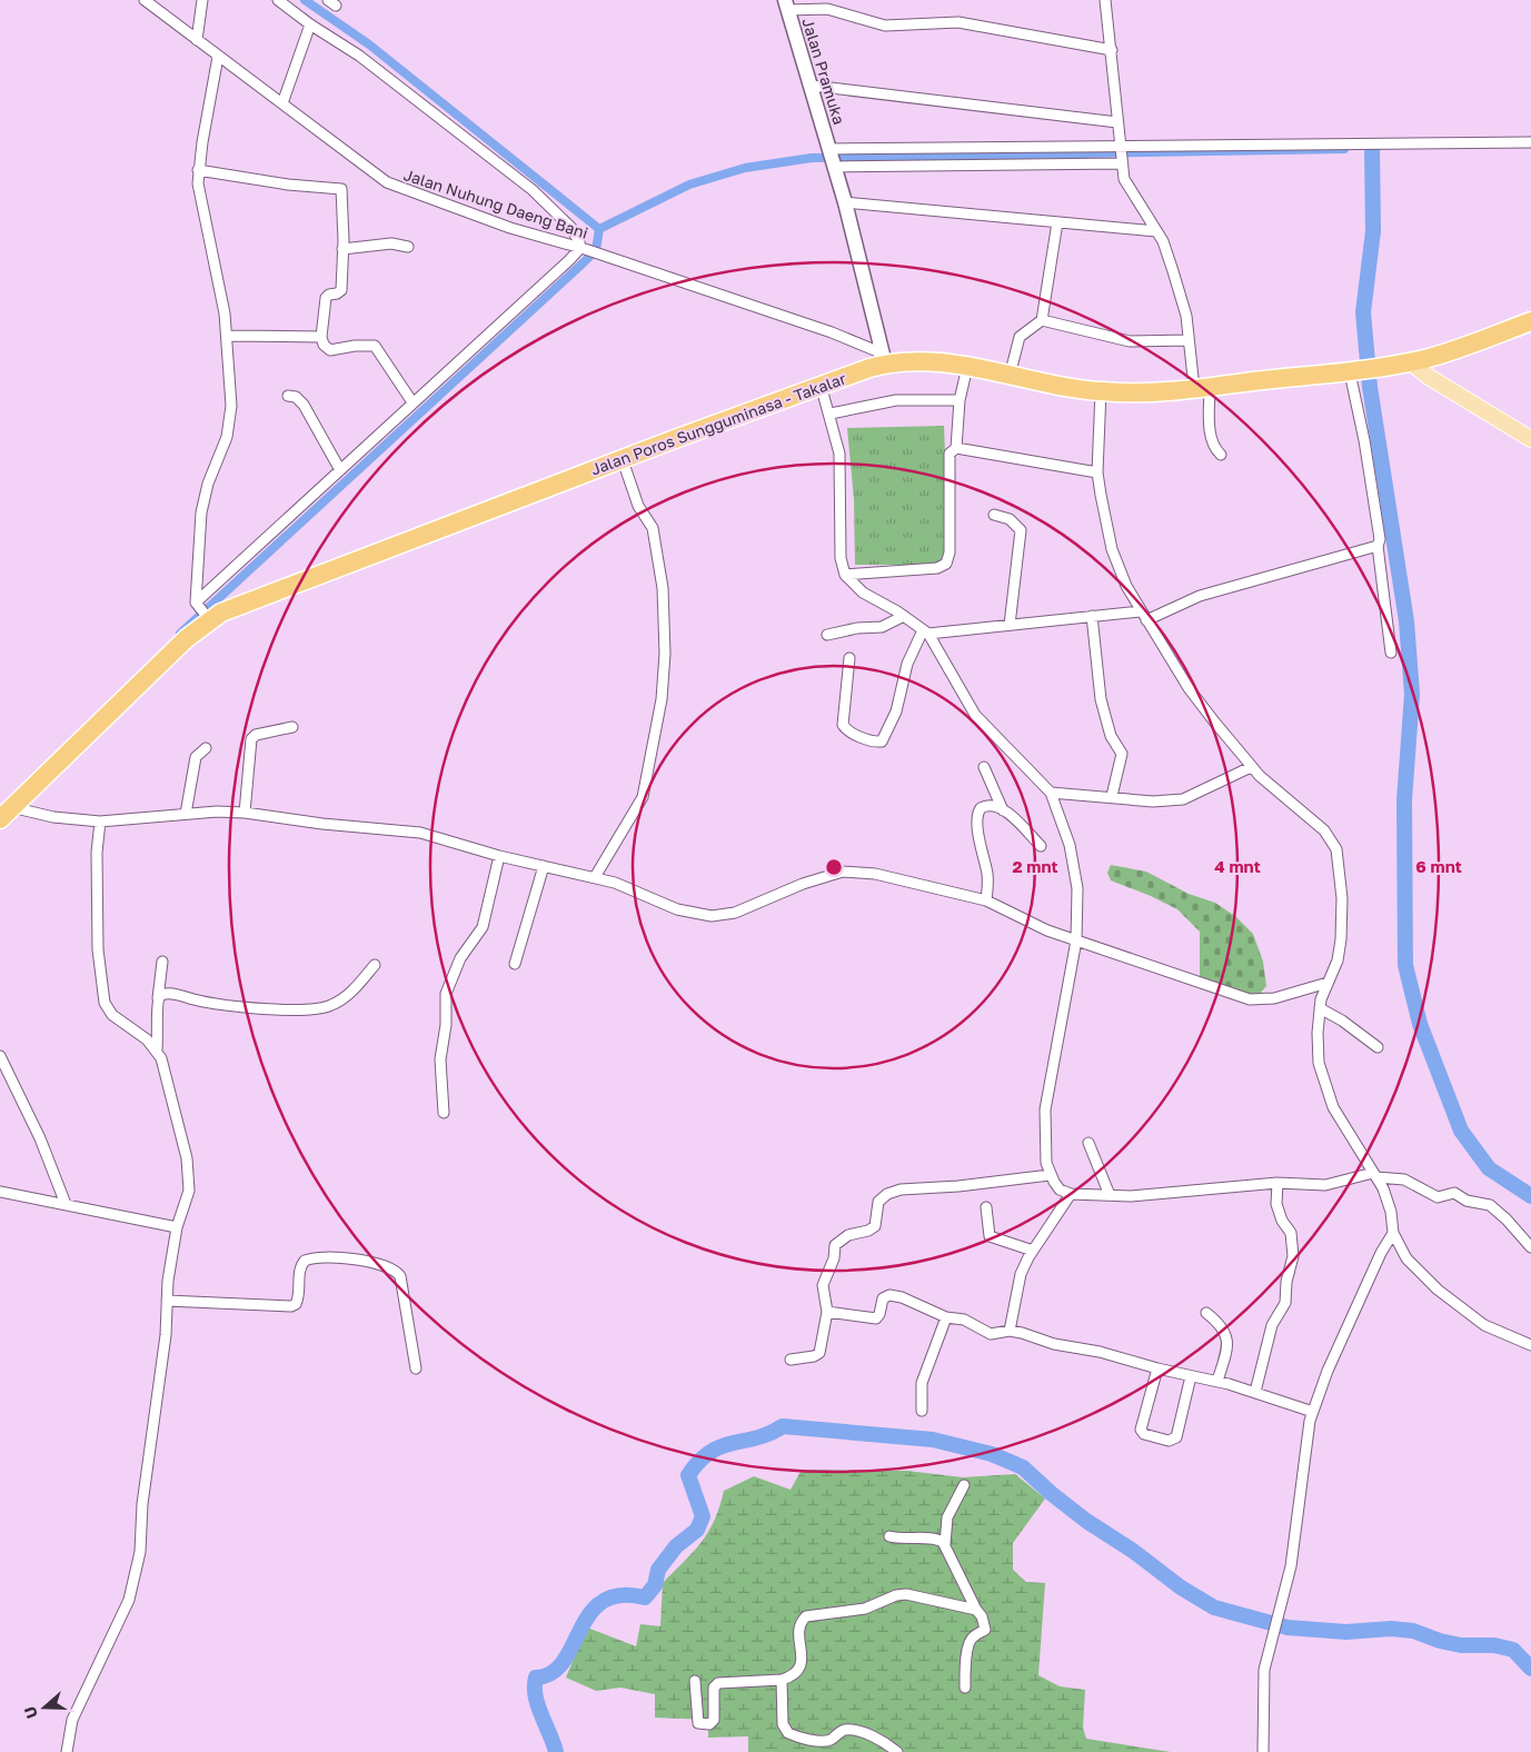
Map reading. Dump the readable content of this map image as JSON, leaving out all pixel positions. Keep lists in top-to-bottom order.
{
  "streets": {
    "highway": ["Jalan Poros Sungguminasa - Takalar"],
    "street": ["Jalan Pramuka", "Jalan Nuhung Daeng Bani"]
  },
  "crossings": [
    ["Jalan Pramuka", "Jalan Nuhung Daeng Bani"],
    ["Jalan Pramuka", "Jalan Poros Sungguminasa - Takalar"],
    ["Jalan Nuhung Daeng Bani", "Jalan Poros Sungguminasa - Takalar"]
  ],
  "north": "left",
  "rings": ["2 mnt", "4 mnt", "6 mnt"]
}
